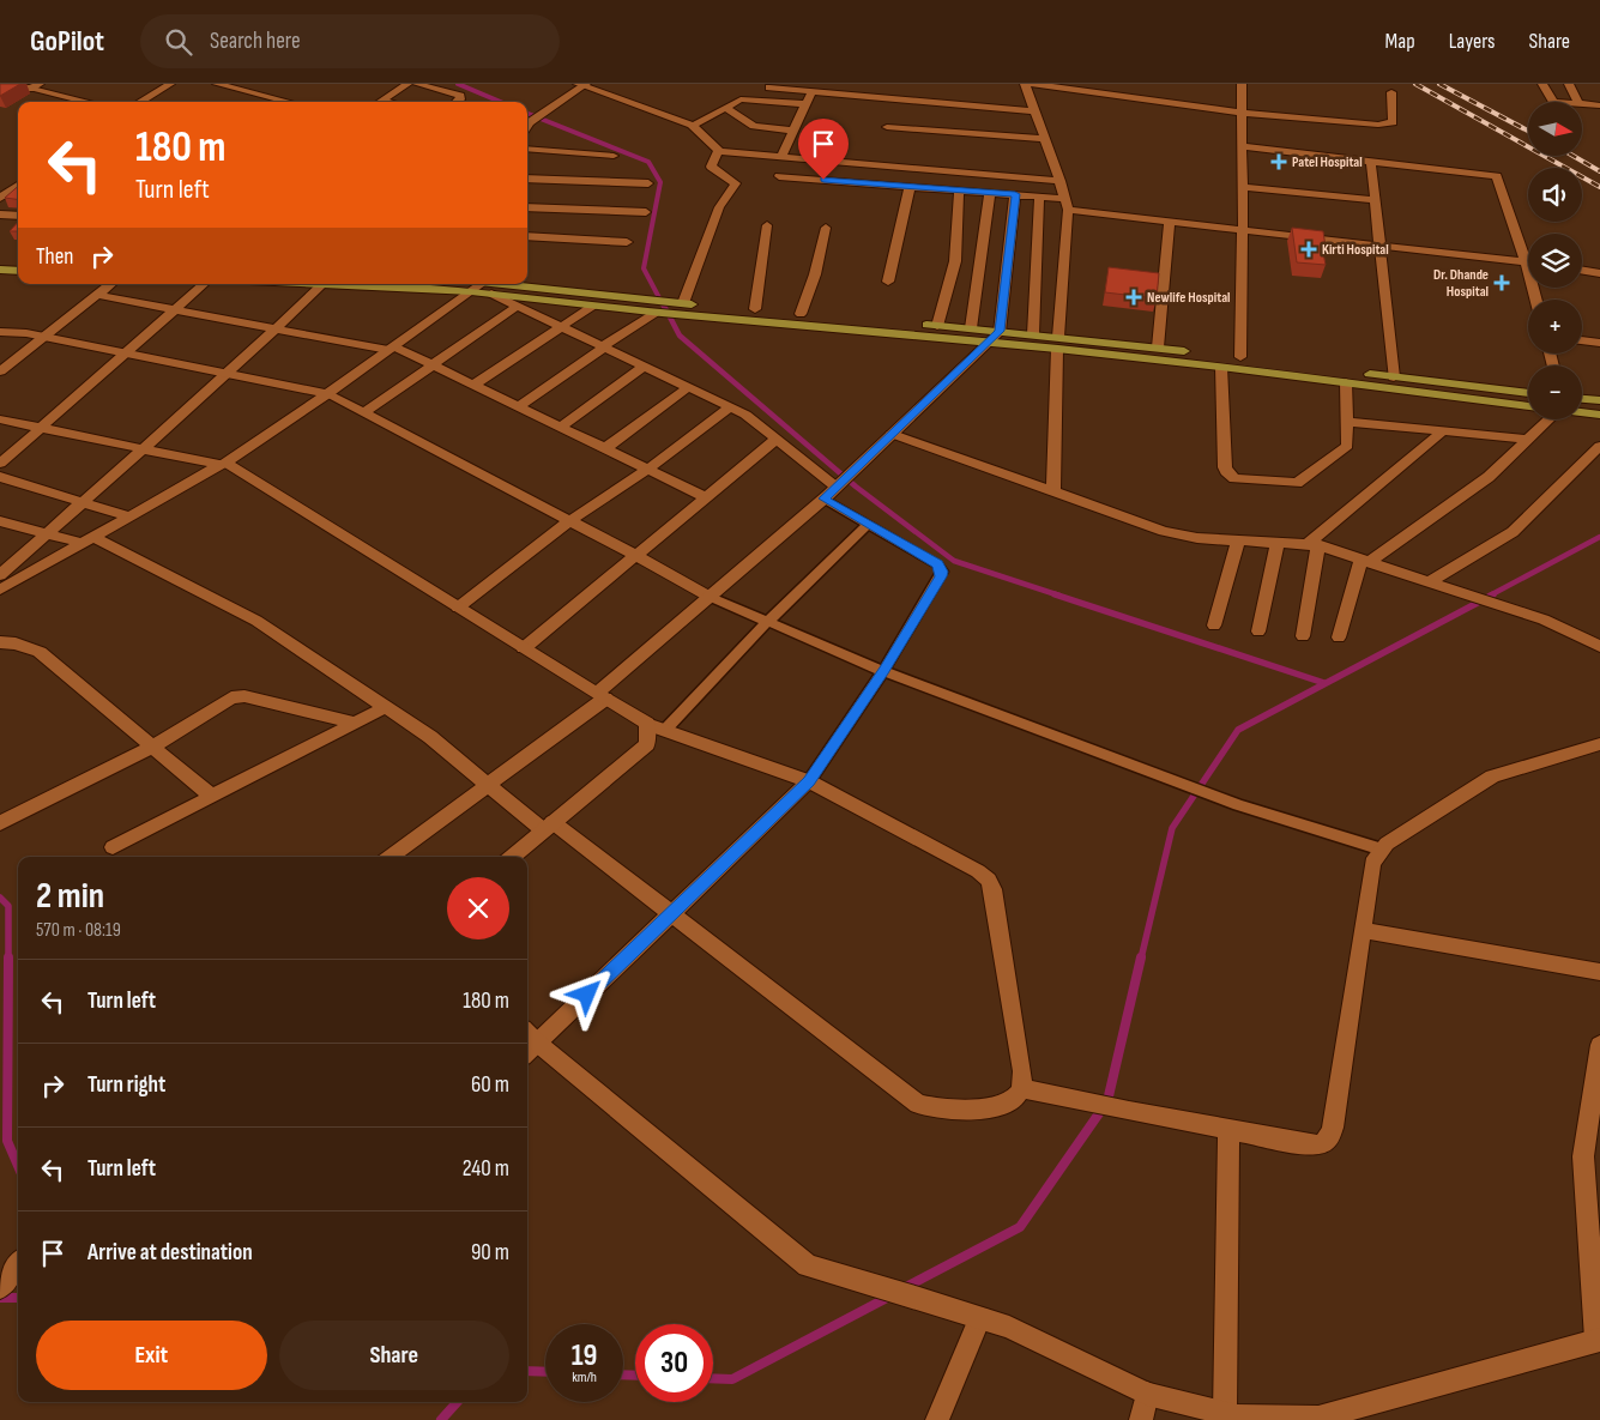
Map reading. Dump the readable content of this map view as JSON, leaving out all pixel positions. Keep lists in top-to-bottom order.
{
  "places": {
    "health": [
      "Patel Hospital",
      "Kirti Hospital",
      "Dr. Dhande Hospital",
      "Newlife Hospital"
    ]
  },
  "north": "right",
  "page": {
    "header": "GoPilot",
    "search": "Search here",
    "nav": ["Map", "Layers", "Share"],
    "map_buttons": ["+", "−"],
    "turn": ["180 m", "Turn left"],
    "then": "Then",
    "heading": ["2 min", "570 m · 08:19"],
    "list": [
      {
        "name": "Turn left",
        "value": "180 m"
      },
      {
        "name": "Turn right",
        "value": "60 m"
      },
      {
        "name": "Turn left",
        "value": "240 m"
      },
      {
        "name": "Arrive at destination",
        "value": "90 m"
      }
    ],
    "buttons": ["Exit", "Share"],
    "speed": "19 km/h",
    "limit": "30"
  }
}
